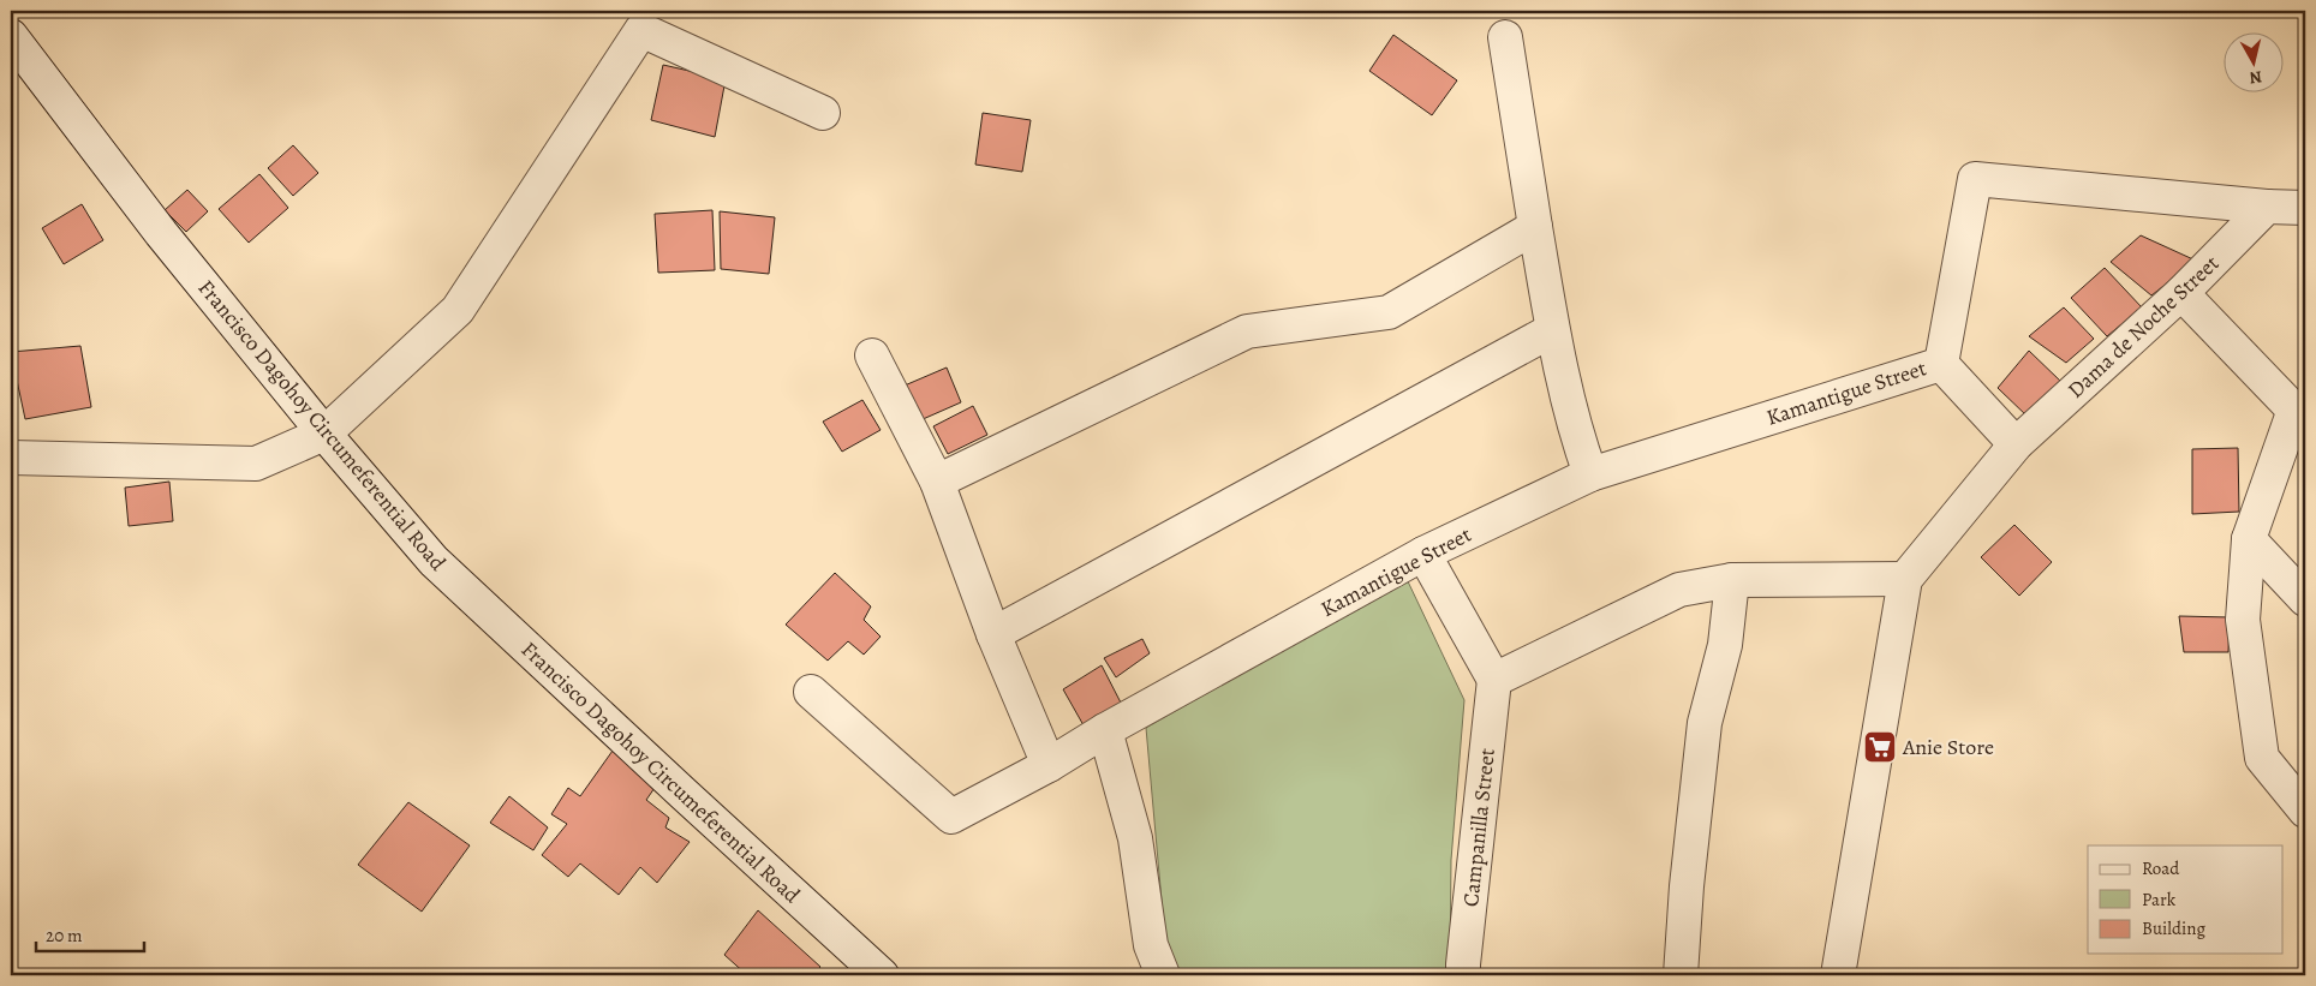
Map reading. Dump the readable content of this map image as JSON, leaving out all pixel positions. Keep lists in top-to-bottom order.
{
  "streets": {
    "street": [
      "Dama de Noche Street",
      "Kamantigue Street",
      "Francisco Dagohoy Circumeferential Road",
      "Campanilla Street"
    ]
  },
  "crossings": [
    ["Dama de Noche Street", "Kamantigue Street"]
  ],
  "places": {
    "supermarket": ["Anie Store"]
  },
  "legend": ["Road", "Park", "Building"],
  "scale_bar": "20 m",
  "north": "bottom"
}
